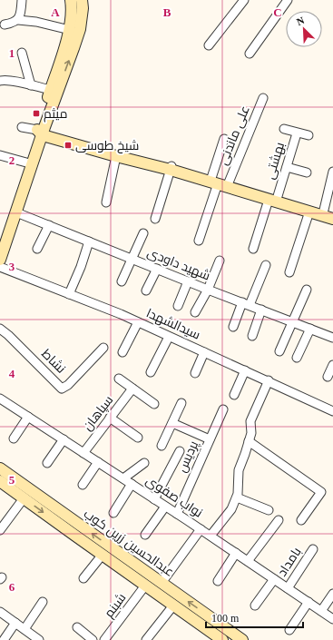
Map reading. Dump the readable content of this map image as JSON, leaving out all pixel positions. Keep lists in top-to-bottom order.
{
  "streets": {
    "main road": ["عبدالحسین زرین کوب"],
    "street": [
      "علی ماندنی",
      "بهشتی",
      "شهید داودی",
      "سیدالشهدا",
      "نشاط",
      "سپاهان",
      "پردیس",
      "نواب صفوی",
      "بامداد",
      "شبنم"
    ]
  },
  "crossings": [
    ["سپاهان", "نواب صفوی"],
    ["پردیس", "نواب صفوی"],
    ["نواب صفوی", "بامداد"],
    ["عبدالحسین زرین کوب", "شبنم"]
  ],
  "places": {
    "transit": ["میثم", "شیخ طوسی"]
  },
  "scale_bar": "100 m",
  "north": "top left",
  "grid": {
    "columns": ["A", "B", "C"],
    "rows": [
      "1",
      "2",
      "3",
      "4",
      "5",
      "6"
    ]
  }
}
